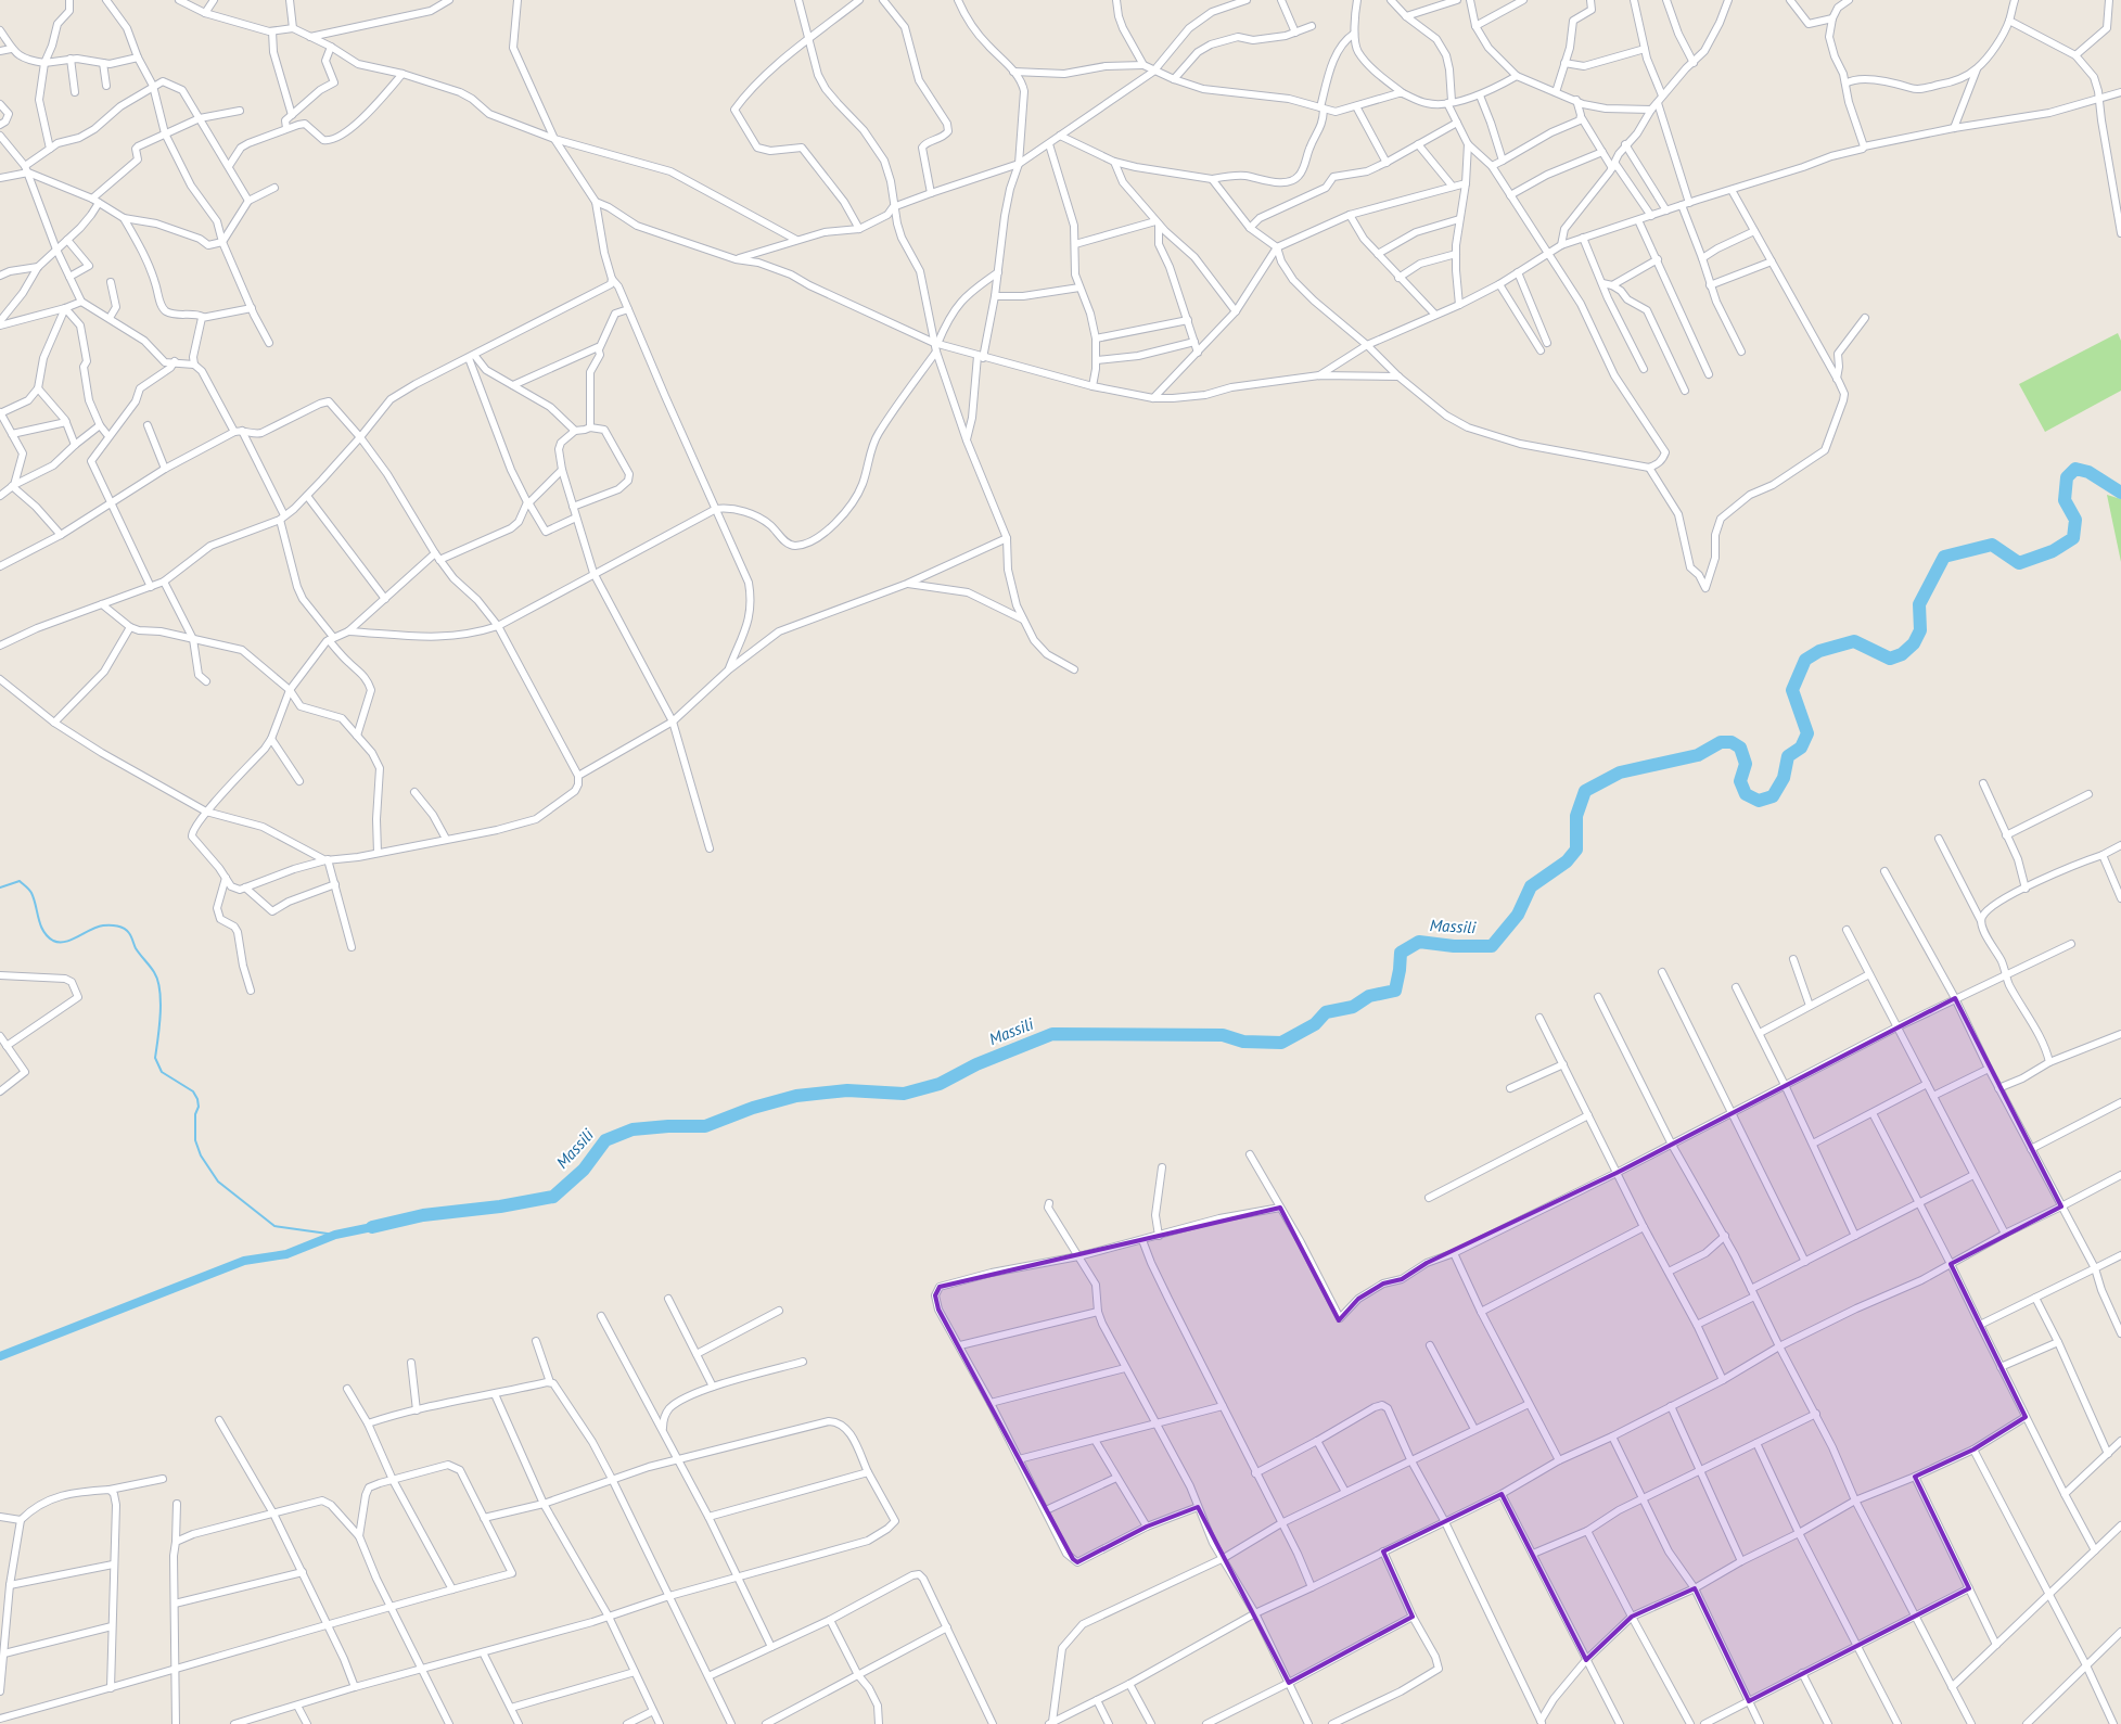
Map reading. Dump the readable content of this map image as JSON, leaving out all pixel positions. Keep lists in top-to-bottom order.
{
  "water": ["Massili"]
}
